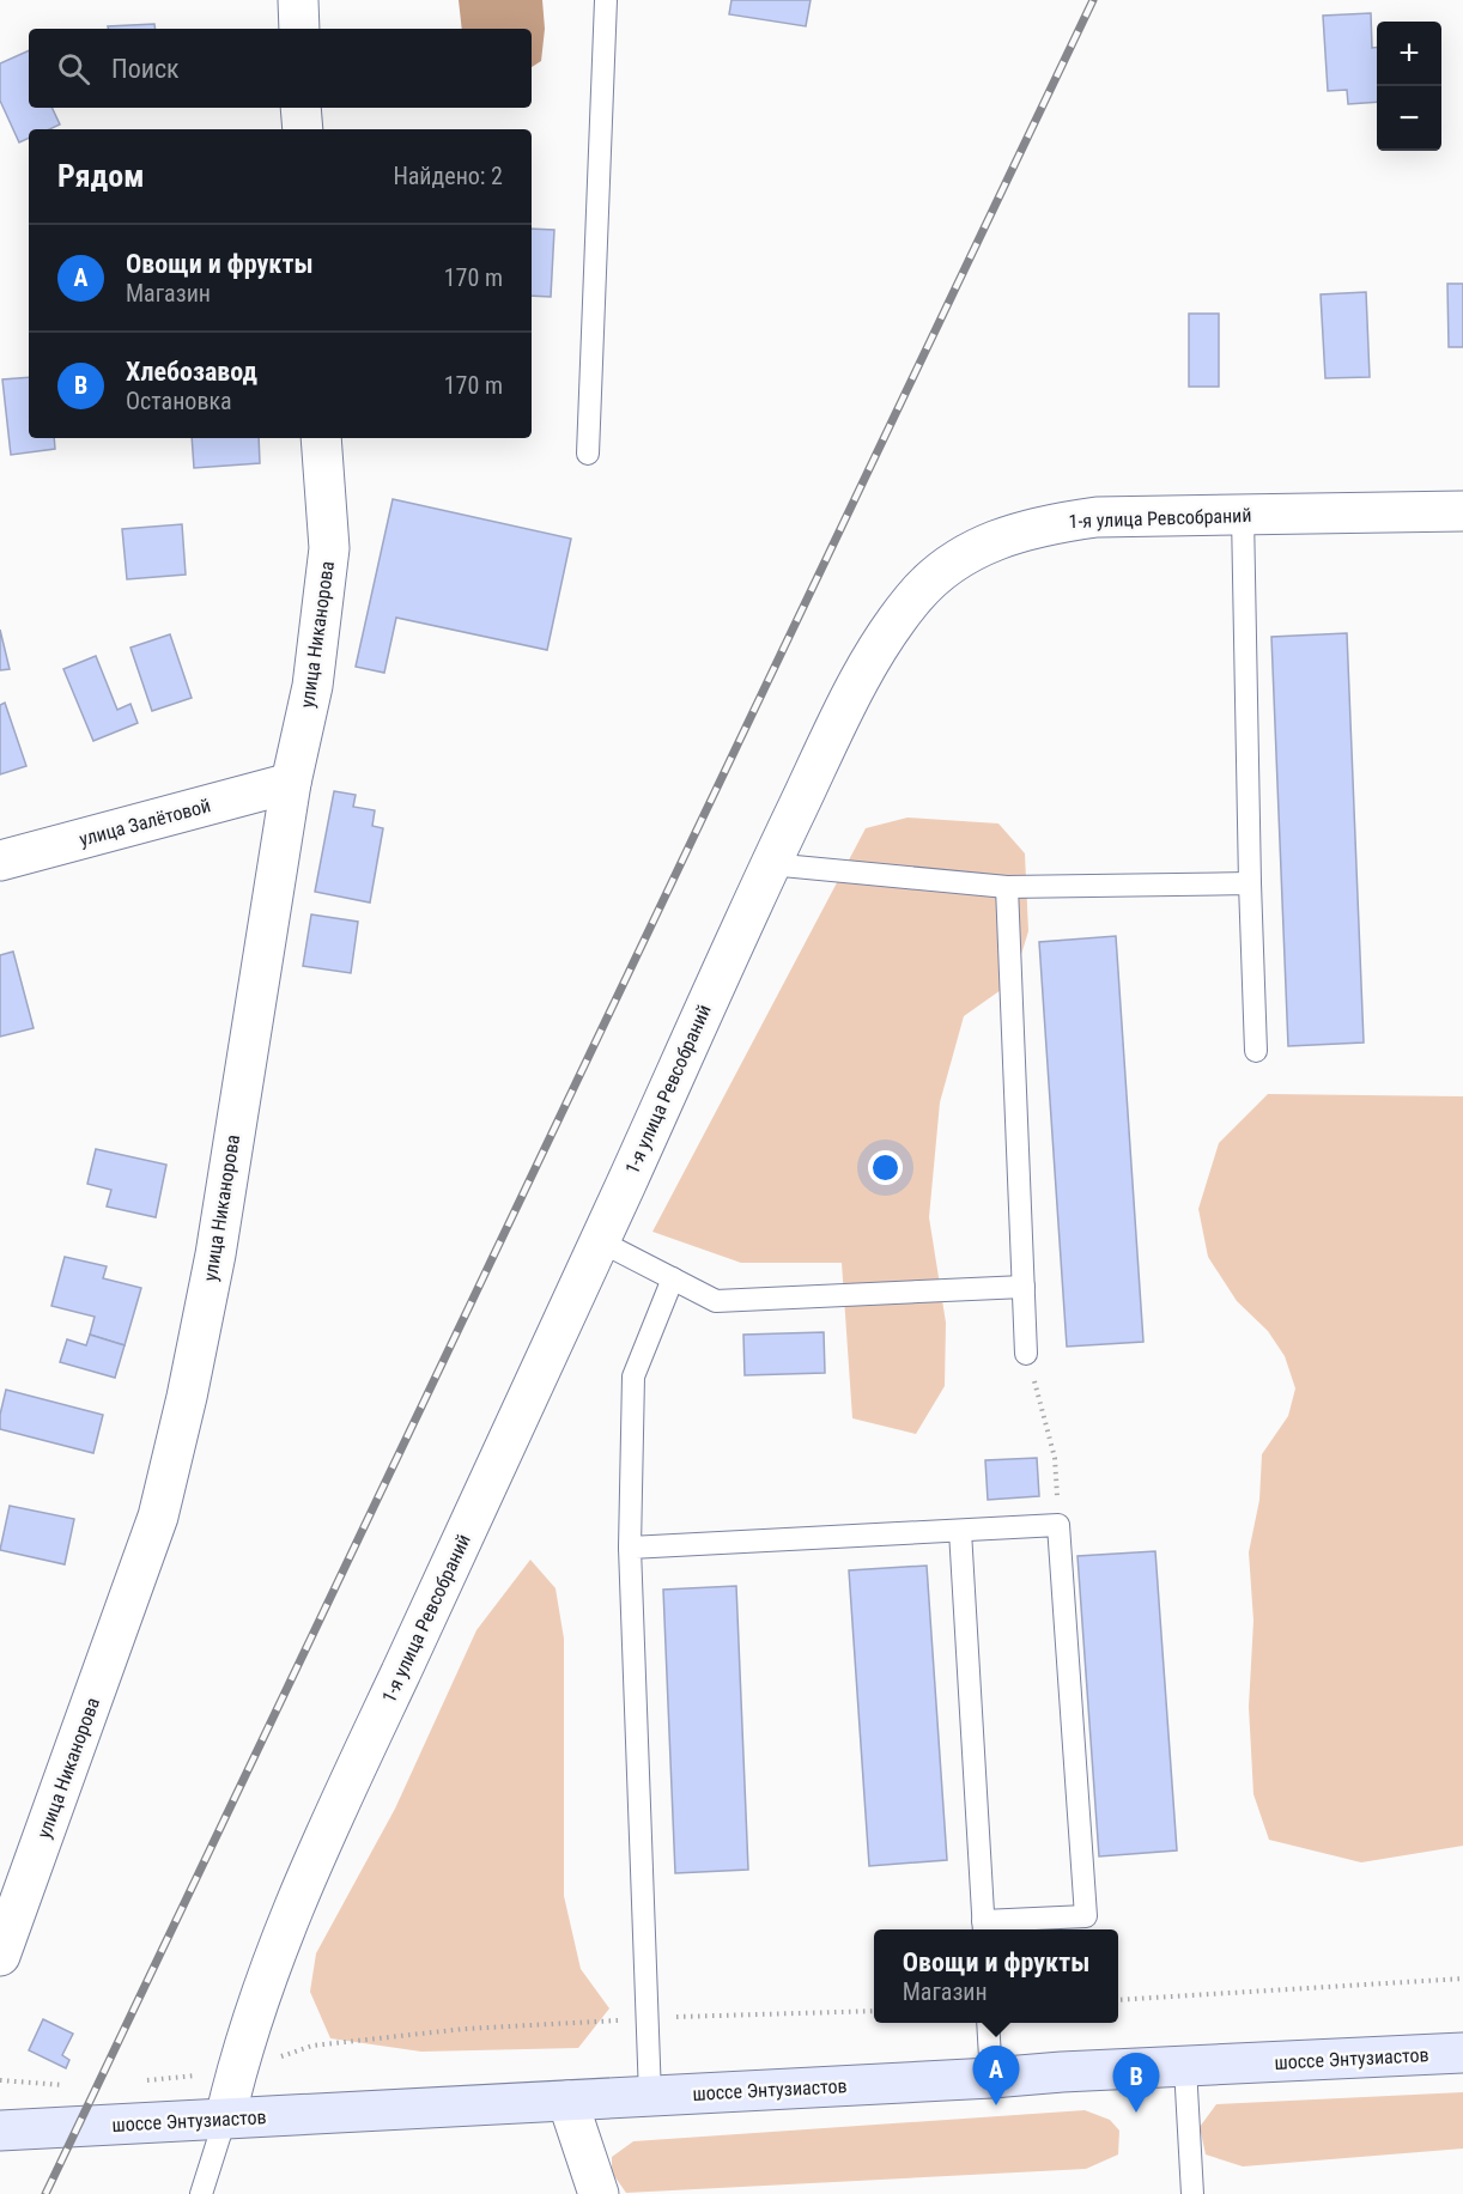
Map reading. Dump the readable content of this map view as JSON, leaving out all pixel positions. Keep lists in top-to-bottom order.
{
  "streets": {
    "main road": ["шоссе Энтузиастов"],
    "street": ["1-я улица Ревсобраний", "улица Никанорова", "улица Залётовой"]
  },
  "crossings": [
    ["1-я улица Ревсобраний", "шоссе Энтузиастов"],
    ["улица Никанорова", "улица Залётовой"]
  ],
  "page": {
    "map_buttons": ["+", "−"],
    "search": "Поиск",
    "heading": ["Рядом", "Найдено: 2"],
    "list": [
      {
        "mark": "A",
        "name": "Овощи и фрукты",
        "note": "Магазин",
        "value": "170 m"
      },
      {
        "mark": "B",
        "name": "Хлебозавод",
        "note": "Остановка",
        "value": "170 m"
      }
    ],
    "popup": ["Овощи и фрукты", "Магазин"],
    "pins": ["A", "B"]
  }
}
